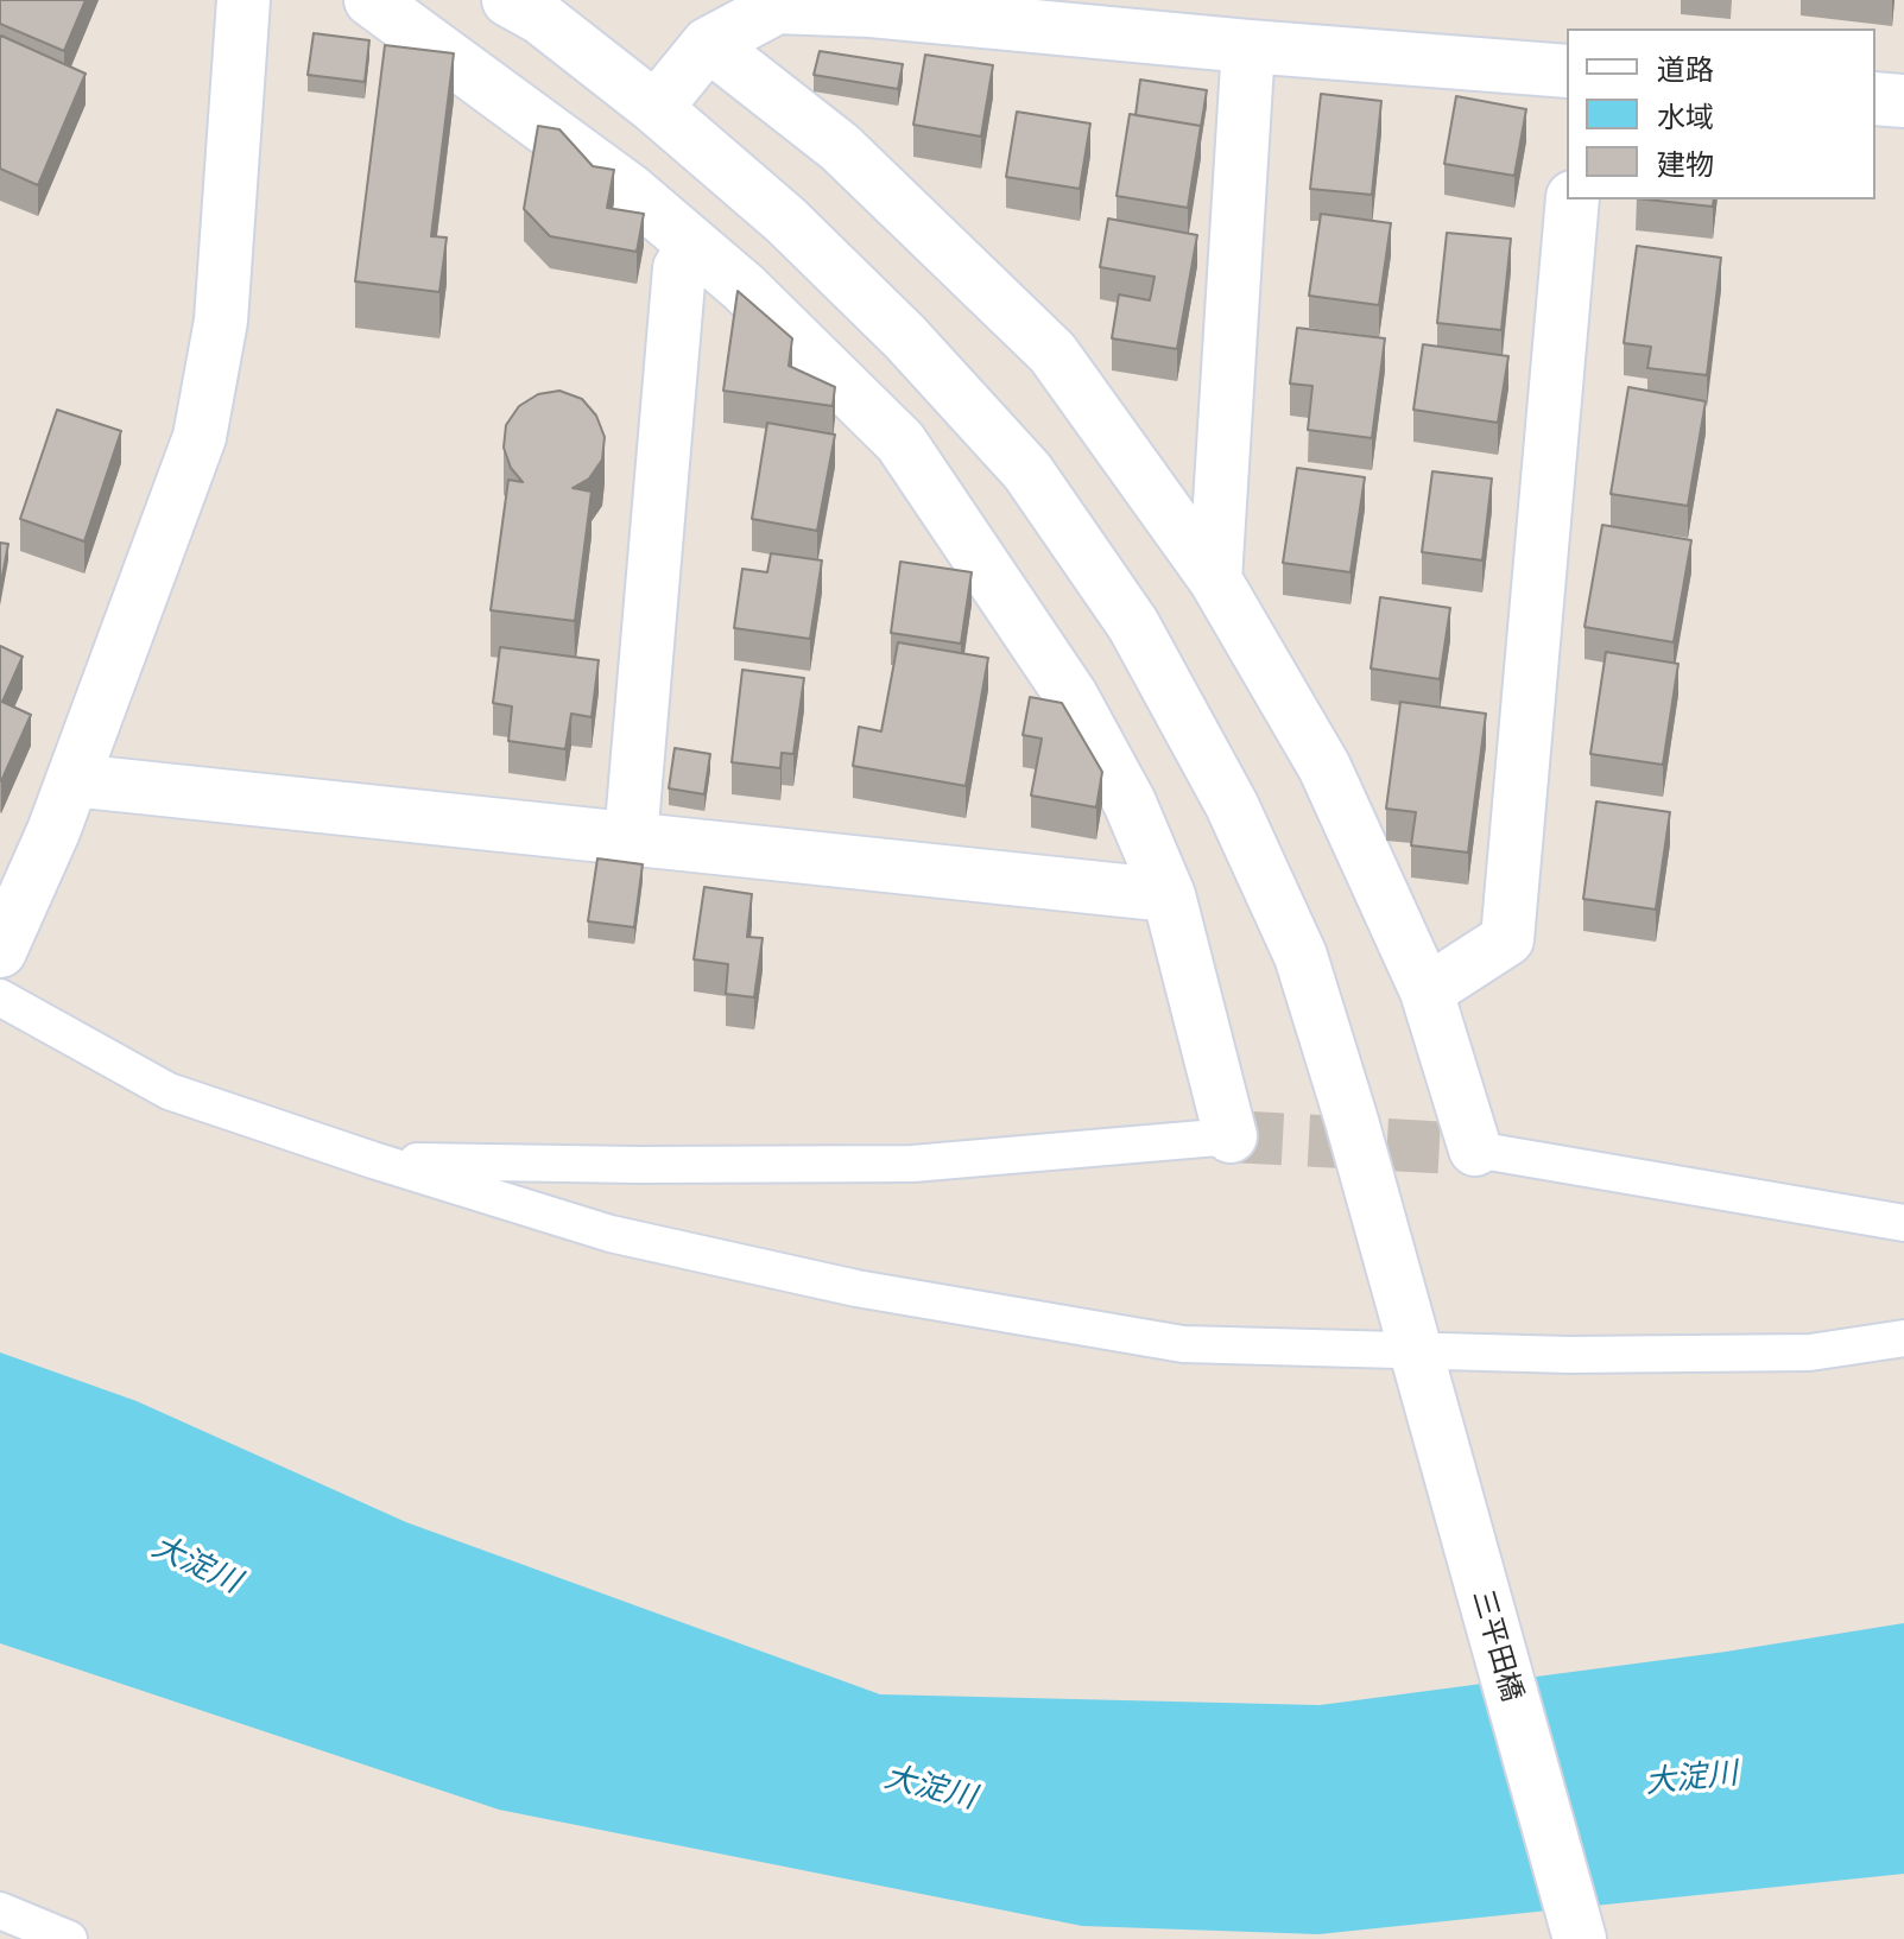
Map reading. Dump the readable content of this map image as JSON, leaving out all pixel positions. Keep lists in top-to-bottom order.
{
  "streets": {
    "street": ["三平田橋"]
  },
  "water": ["大淀川"],
  "legend": ["道路", "水域", "建物"]
}
